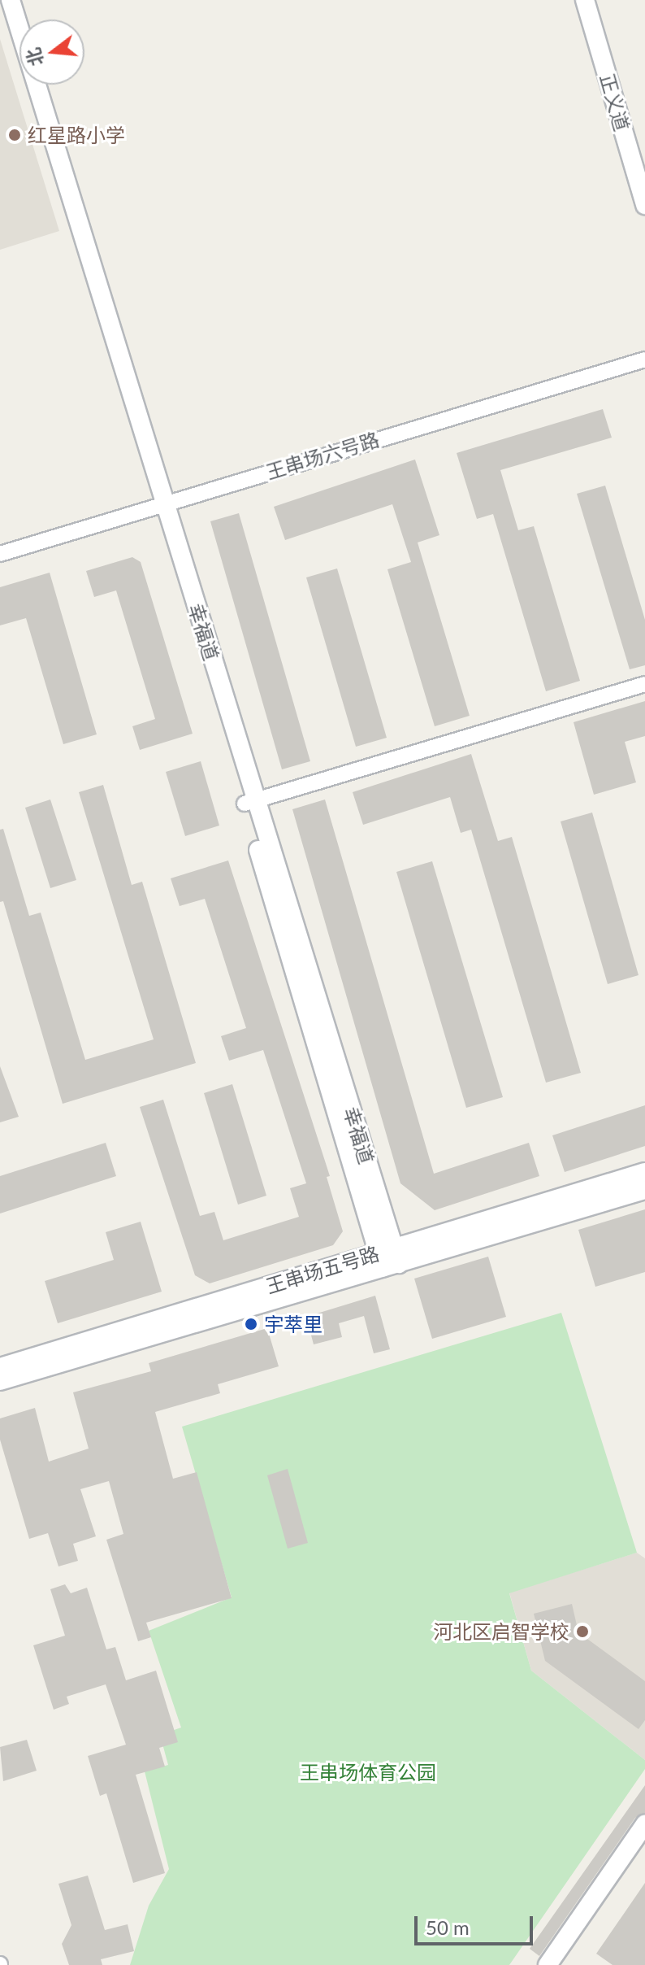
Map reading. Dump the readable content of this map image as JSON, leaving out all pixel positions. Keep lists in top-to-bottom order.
{
  "streets": {
    "street": [
      "正义道",
      "王串场六号路",
      "幸福道",
      "王串场五号路"
    ]
  },
  "crossings": [
    ["王串场六号路", "幸福道"],
    ["幸福道", "王串场五号路"]
  ],
  "parks": ["王串场体育公园"],
  "places": ["红星路小学", "宇萃里", "河北区启智学校"],
  "scale_bar": "50 m",
  "north": "left"
}
